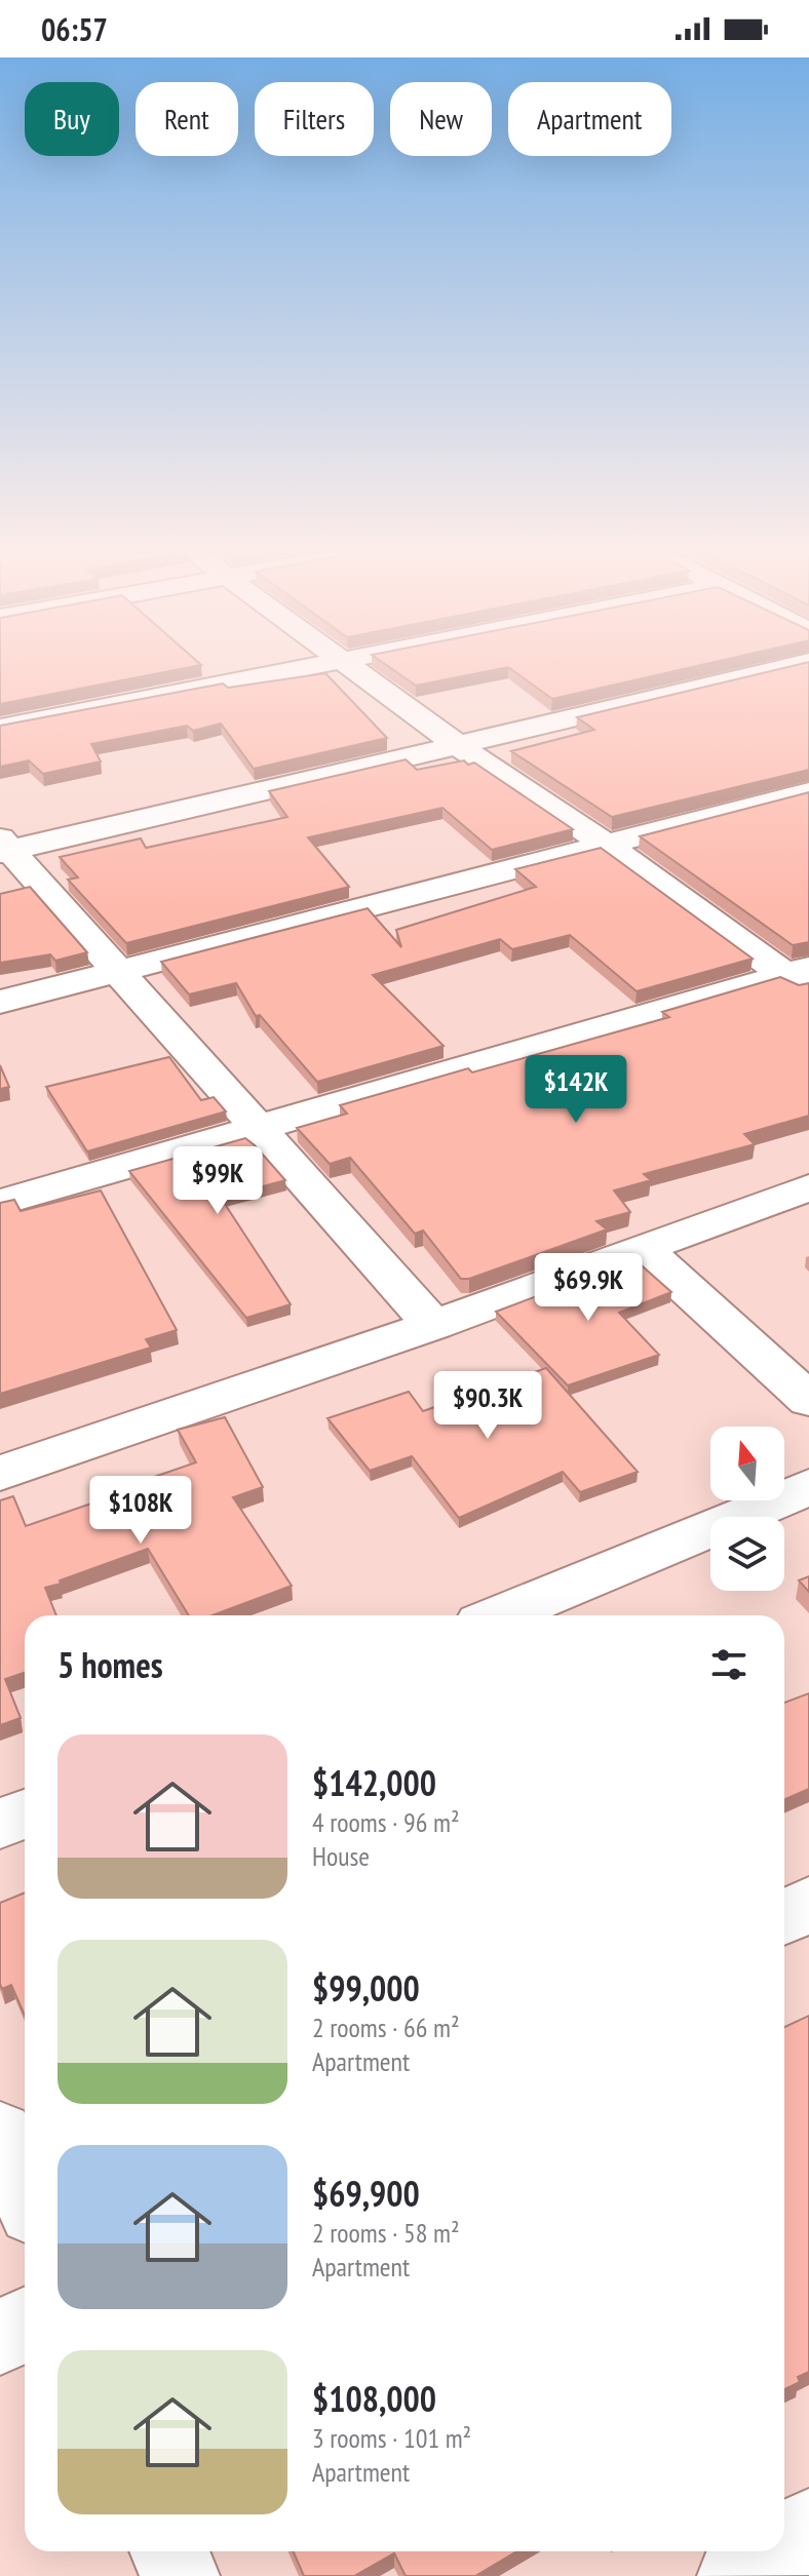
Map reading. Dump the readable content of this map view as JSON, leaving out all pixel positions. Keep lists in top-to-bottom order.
{
  "north": "top",
  "page": {
    "status": "06:57",
    "chip": [
      "Buy",
      "Rent",
      "Filters",
      "New",
      "Apartment"
    ],
    "price": [
      "$142K",
      "$99K",
      "$69.9K",
      "$90.3K",
      "$108K"
    ],
    "heading": "5 homes",
    "list": [
      {
        "name": "$142,000",
        "note": "4 rooms · 96 m² · House"
      },
      {
        "name": "$99,000",
        "note": "2 rooms · 66 m² · Apartment"
      },
      {
        "name": "$69,900",
        "note": "2 rooms · 58 m² · Apartment"
      },
      {
        "name": "$108,000",
        "note": "3 rooms · 101 m² · Apartment"
      }
    ]
  }
}
